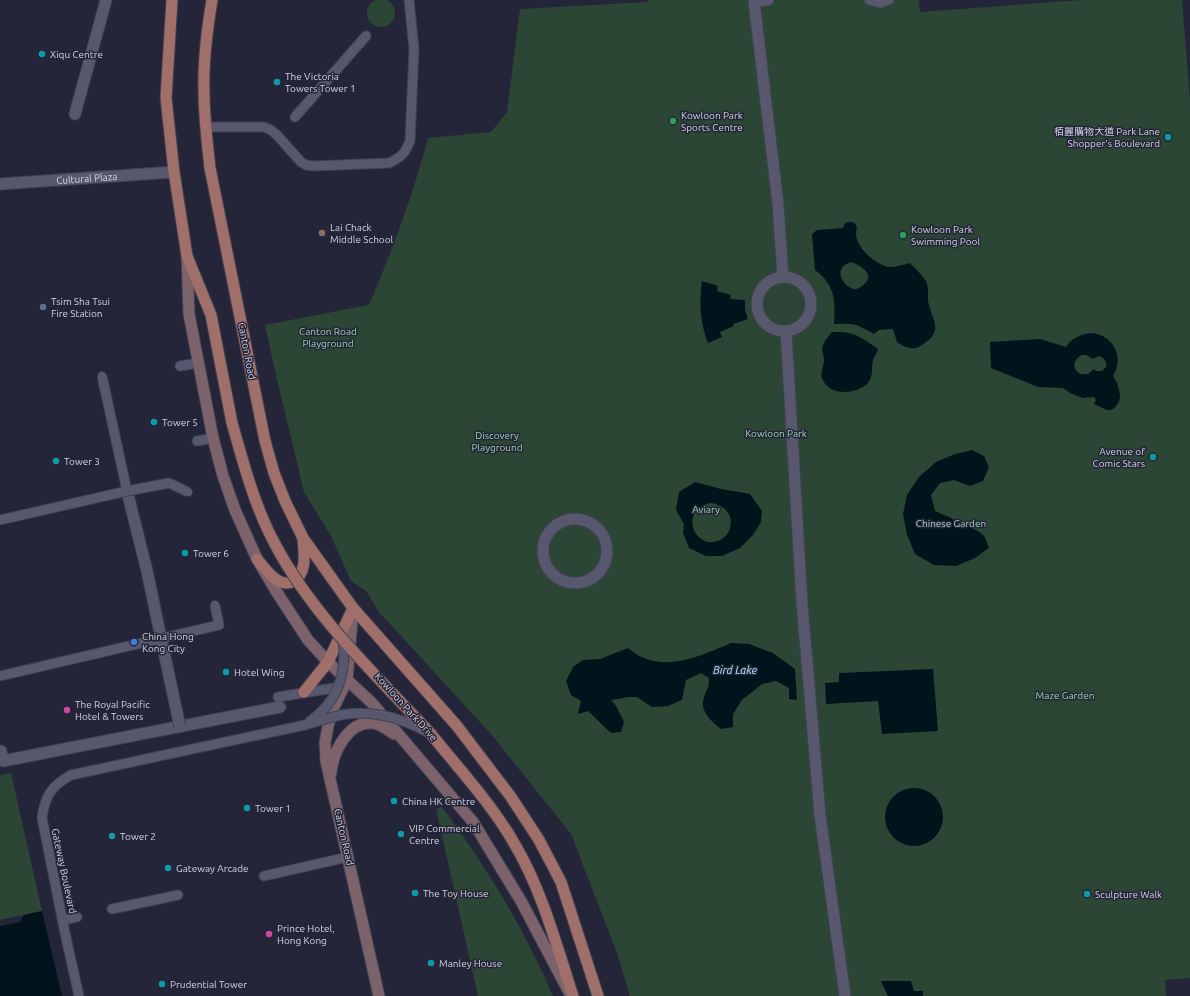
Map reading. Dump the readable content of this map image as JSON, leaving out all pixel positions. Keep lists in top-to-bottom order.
{
  "streets": {
    "main road": ["Canton Road", "Kowloon Park Drive"],
    "street": ["Cultural Plaza"],
    "lane": ["Gateway Boulevard"]
  },
  "crossings": [
    ["Kowloon Park Drive", "Gateway Boulevard"]
  ],
  "water": ["Bird Lake"],
  "parks": [
    "Canton Road Playground",
    "Kowloon Park",
    "Discovery Playground",
    "Aviary",
    "Chinese Garden",
    "Maze Garden"
  ],
  "places": [
    "Xiqu Centre",
    "The Victoria Towers Tower 1",
    "Kowloon Park Sports Centre",
    "栢麗購物大道 Park Lane Shopper's Boulevard",
    "Lai Chack Middle School",
    "Kowloon Park Swimming Pool",
    "Tsim Sha Tsui Fire Station",
    "Tower 5",
    "Avenue of Comic Stars",
    "Tower 3",
    "Tower 6",
    "China Hong Kong City",
    "Hotel Wing",
    "The Royal Pacific Hotel & Towers",
    "China HK Centre",
    "Tower 1",
    "VIP Commercial Centre",
    "Tower 2",
    "Gateway Arcade",
    "The Toy House",
    "Sculpture Walk",
    "Prince Hotel, Hong Kong",
    "Manley House",
    "Prudential Tower"
  ]
}
